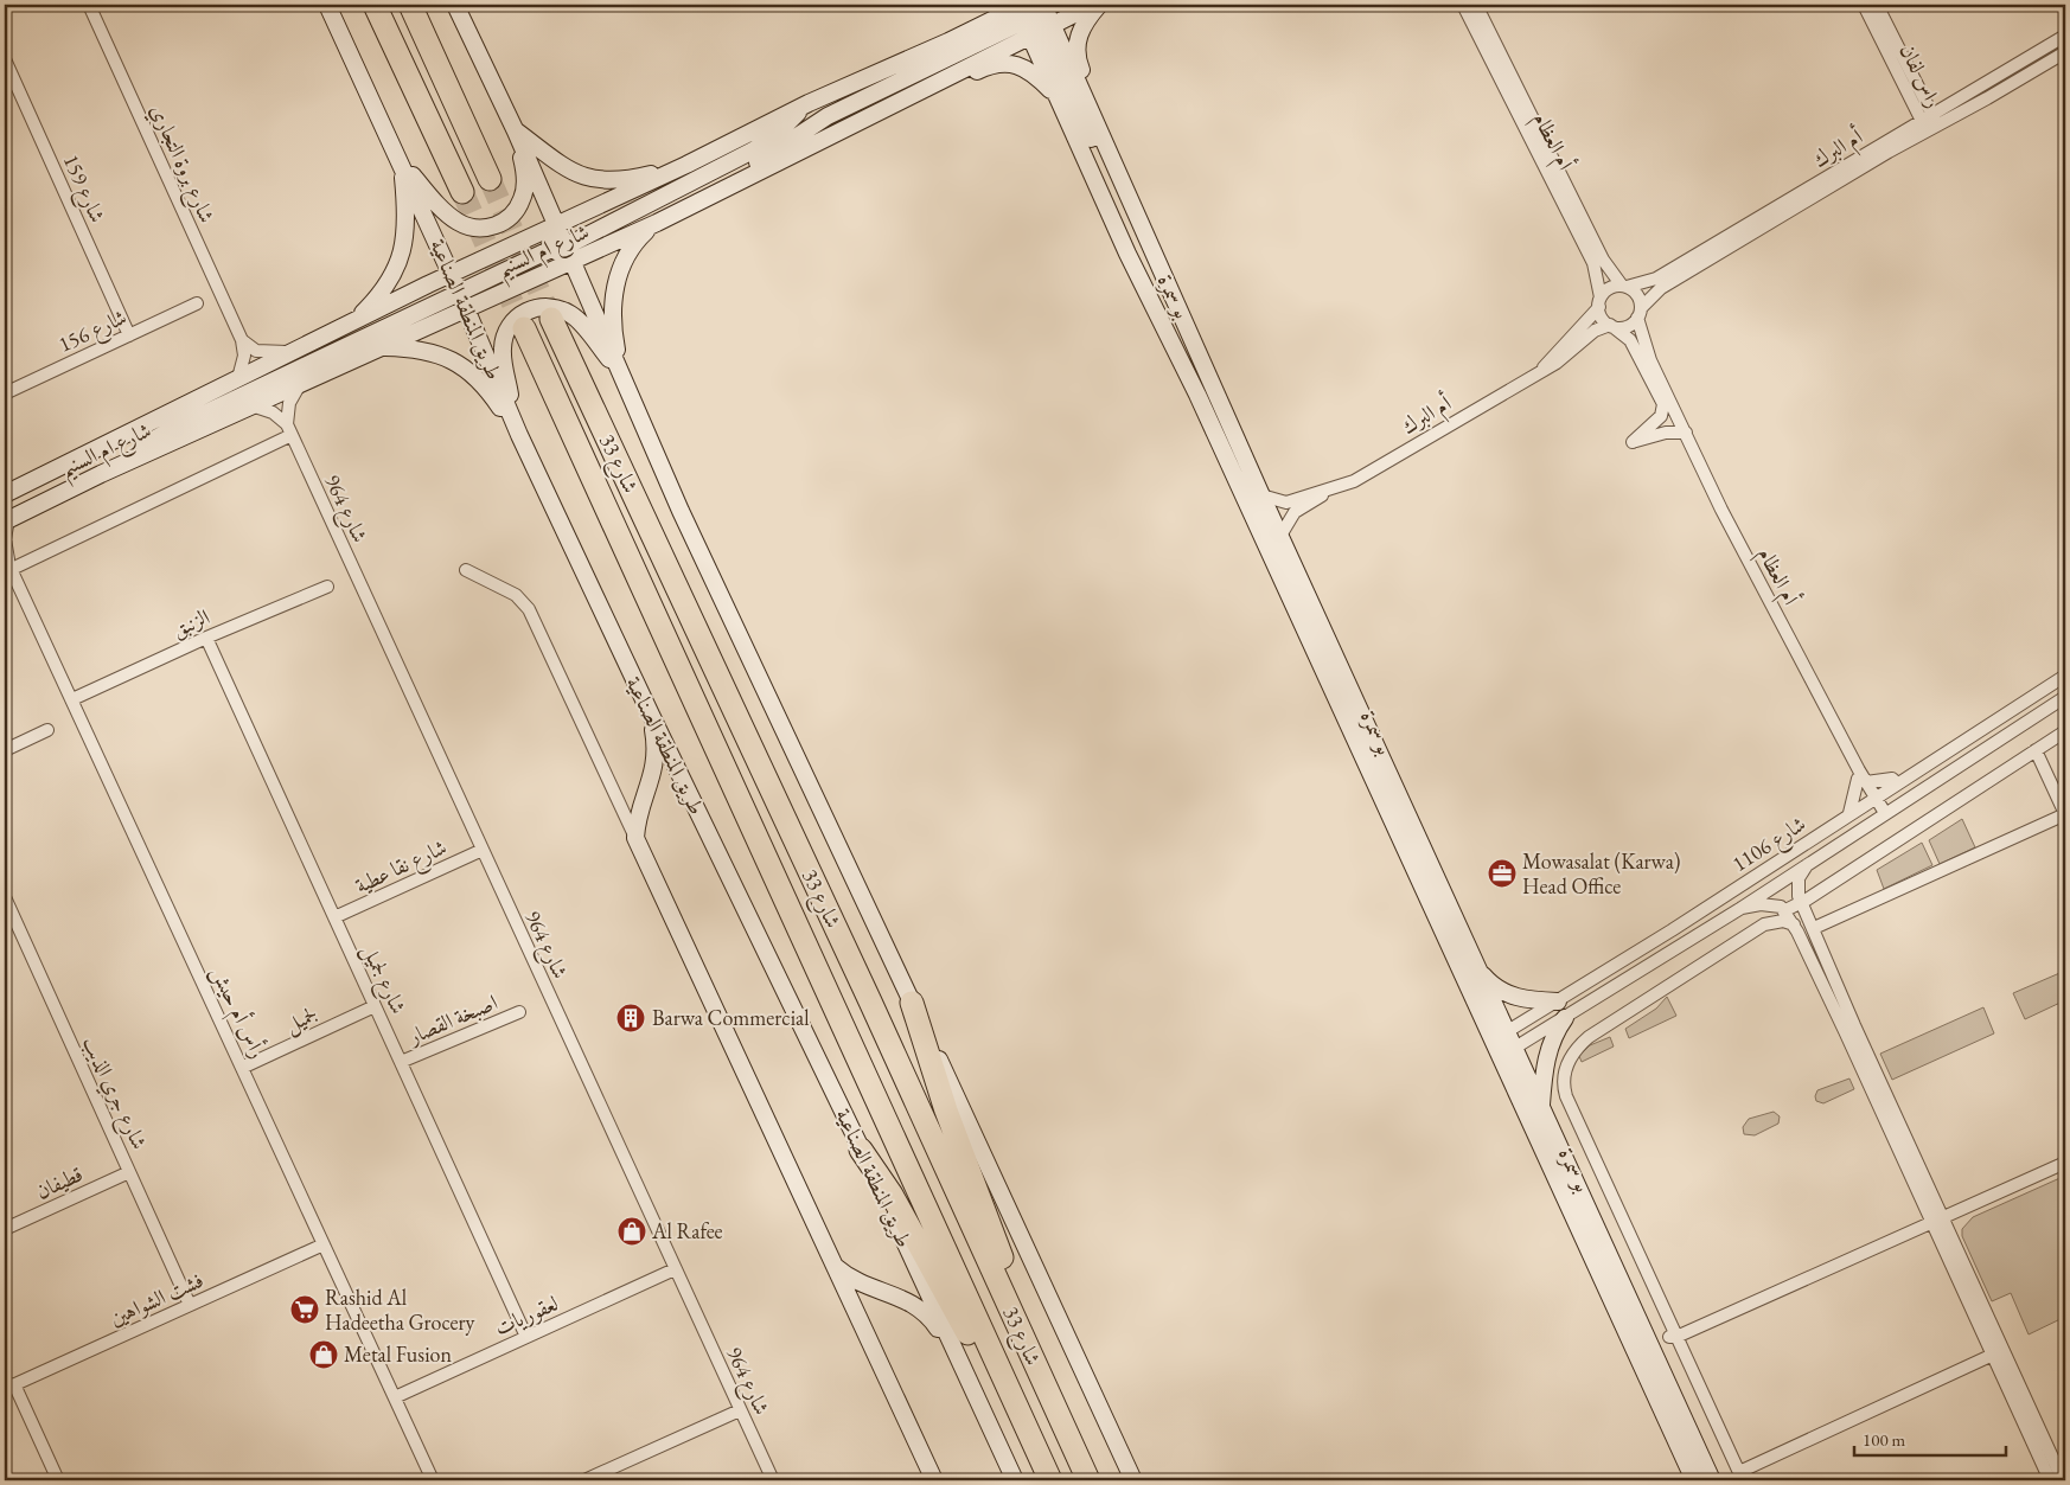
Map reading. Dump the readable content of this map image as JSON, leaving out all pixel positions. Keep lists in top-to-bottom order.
{
  "streets": {
    "highway": ["شارع 33"],
    "street": [
      "راس لفان",
      "أم العظام",
      "أم البرك",
      "شارع بروة التجاري",
      "شارع 159",
      "شارع ام السنيم",
      "بو سمرة",
      "طريق المنطقة الصناعية",
      "شارع 156",
      "شارع 964",
      "الزنبق",
      "شارع 1106",
      "شارع نقا عطية",
      "شارع لجميل",
      "رأس أم حيش",
      "لجميل",
      "اصبخة القصار",
      "شارع جري الذيب",
      "قطيفان",
      "فشت الشواهين",
      "لعقوريات"
    ]
  },
  "crossings": [
    ["راس لفان", "أم البرك"],
    ["أم العظام", "أم البرك"],
    ["أم العظام", "شارع 1106"],
    ["أم البرك", "بو سمرة"],
    ["شارع بروة التجاري", "شارع ام السنيم"],
    ["شارع 159", "شارع 156"],
    ["شارع ام السنيم", "بو سمرة"],
    ["شارع ام السنيم", "طريق المنطقة الصناعية"],
    ["شارع ام السنيم", "شارع 33"],
    ["شارع ام السنيم", "رأس أم حيش"],
    ["بو سمرة", "شارع 1106"],
    ["شارع 964", "شارع نقا عطية"],
    ["شارع 964", "لعقوريات"],
    ["الزنبق", "شارع لجميل"],
    ["الزنبق", "رأس أم حيش"],
    ["شارع نقا عطية", "شارع لجميل"],
    ["شارع لجميل", "لجميل"],
    ["شارع لجميل", "اصبخة القصار"],
    ["شارع لجميل", "لعقوريات"],
    ["رأس أم حيش", "لجميل"],
    ["رأس أم حيش", "فشت الشواهين"],
    ["رأس أم حيش", "لعقوريات"],
    ["شارع جري الذيب", "قطيفان"],
    ["شارع جري الذيب", "فشت الشواهين"]
  ],
  "places": {
    "office": ["Mowasalat (Karwa) Head Office"],
    "building": ["Barwa Commercial"],
    "shop": ["Al Rafee", "Metal Fusion"],
    "supermarket": ["Rashid Al Hadeetha Grocery"]
  },
  "scale_bar": "100 m"
}
